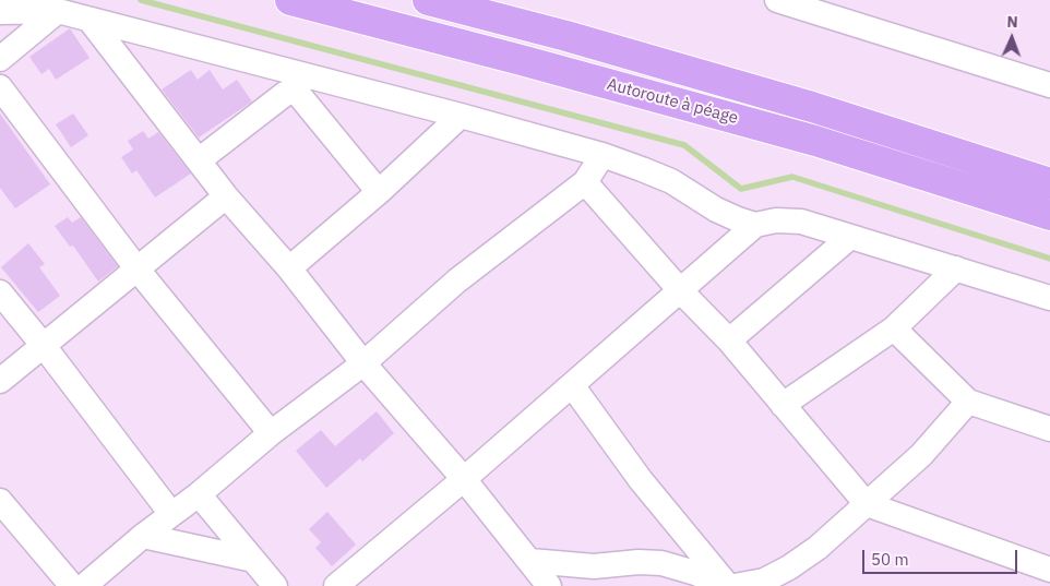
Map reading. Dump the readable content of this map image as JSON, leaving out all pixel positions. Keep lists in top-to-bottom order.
{
  "streets": {
    "highway": ["Autoroute à péage"]
  },
  "scale_bar": "50 m",
  "north": "top"
}
